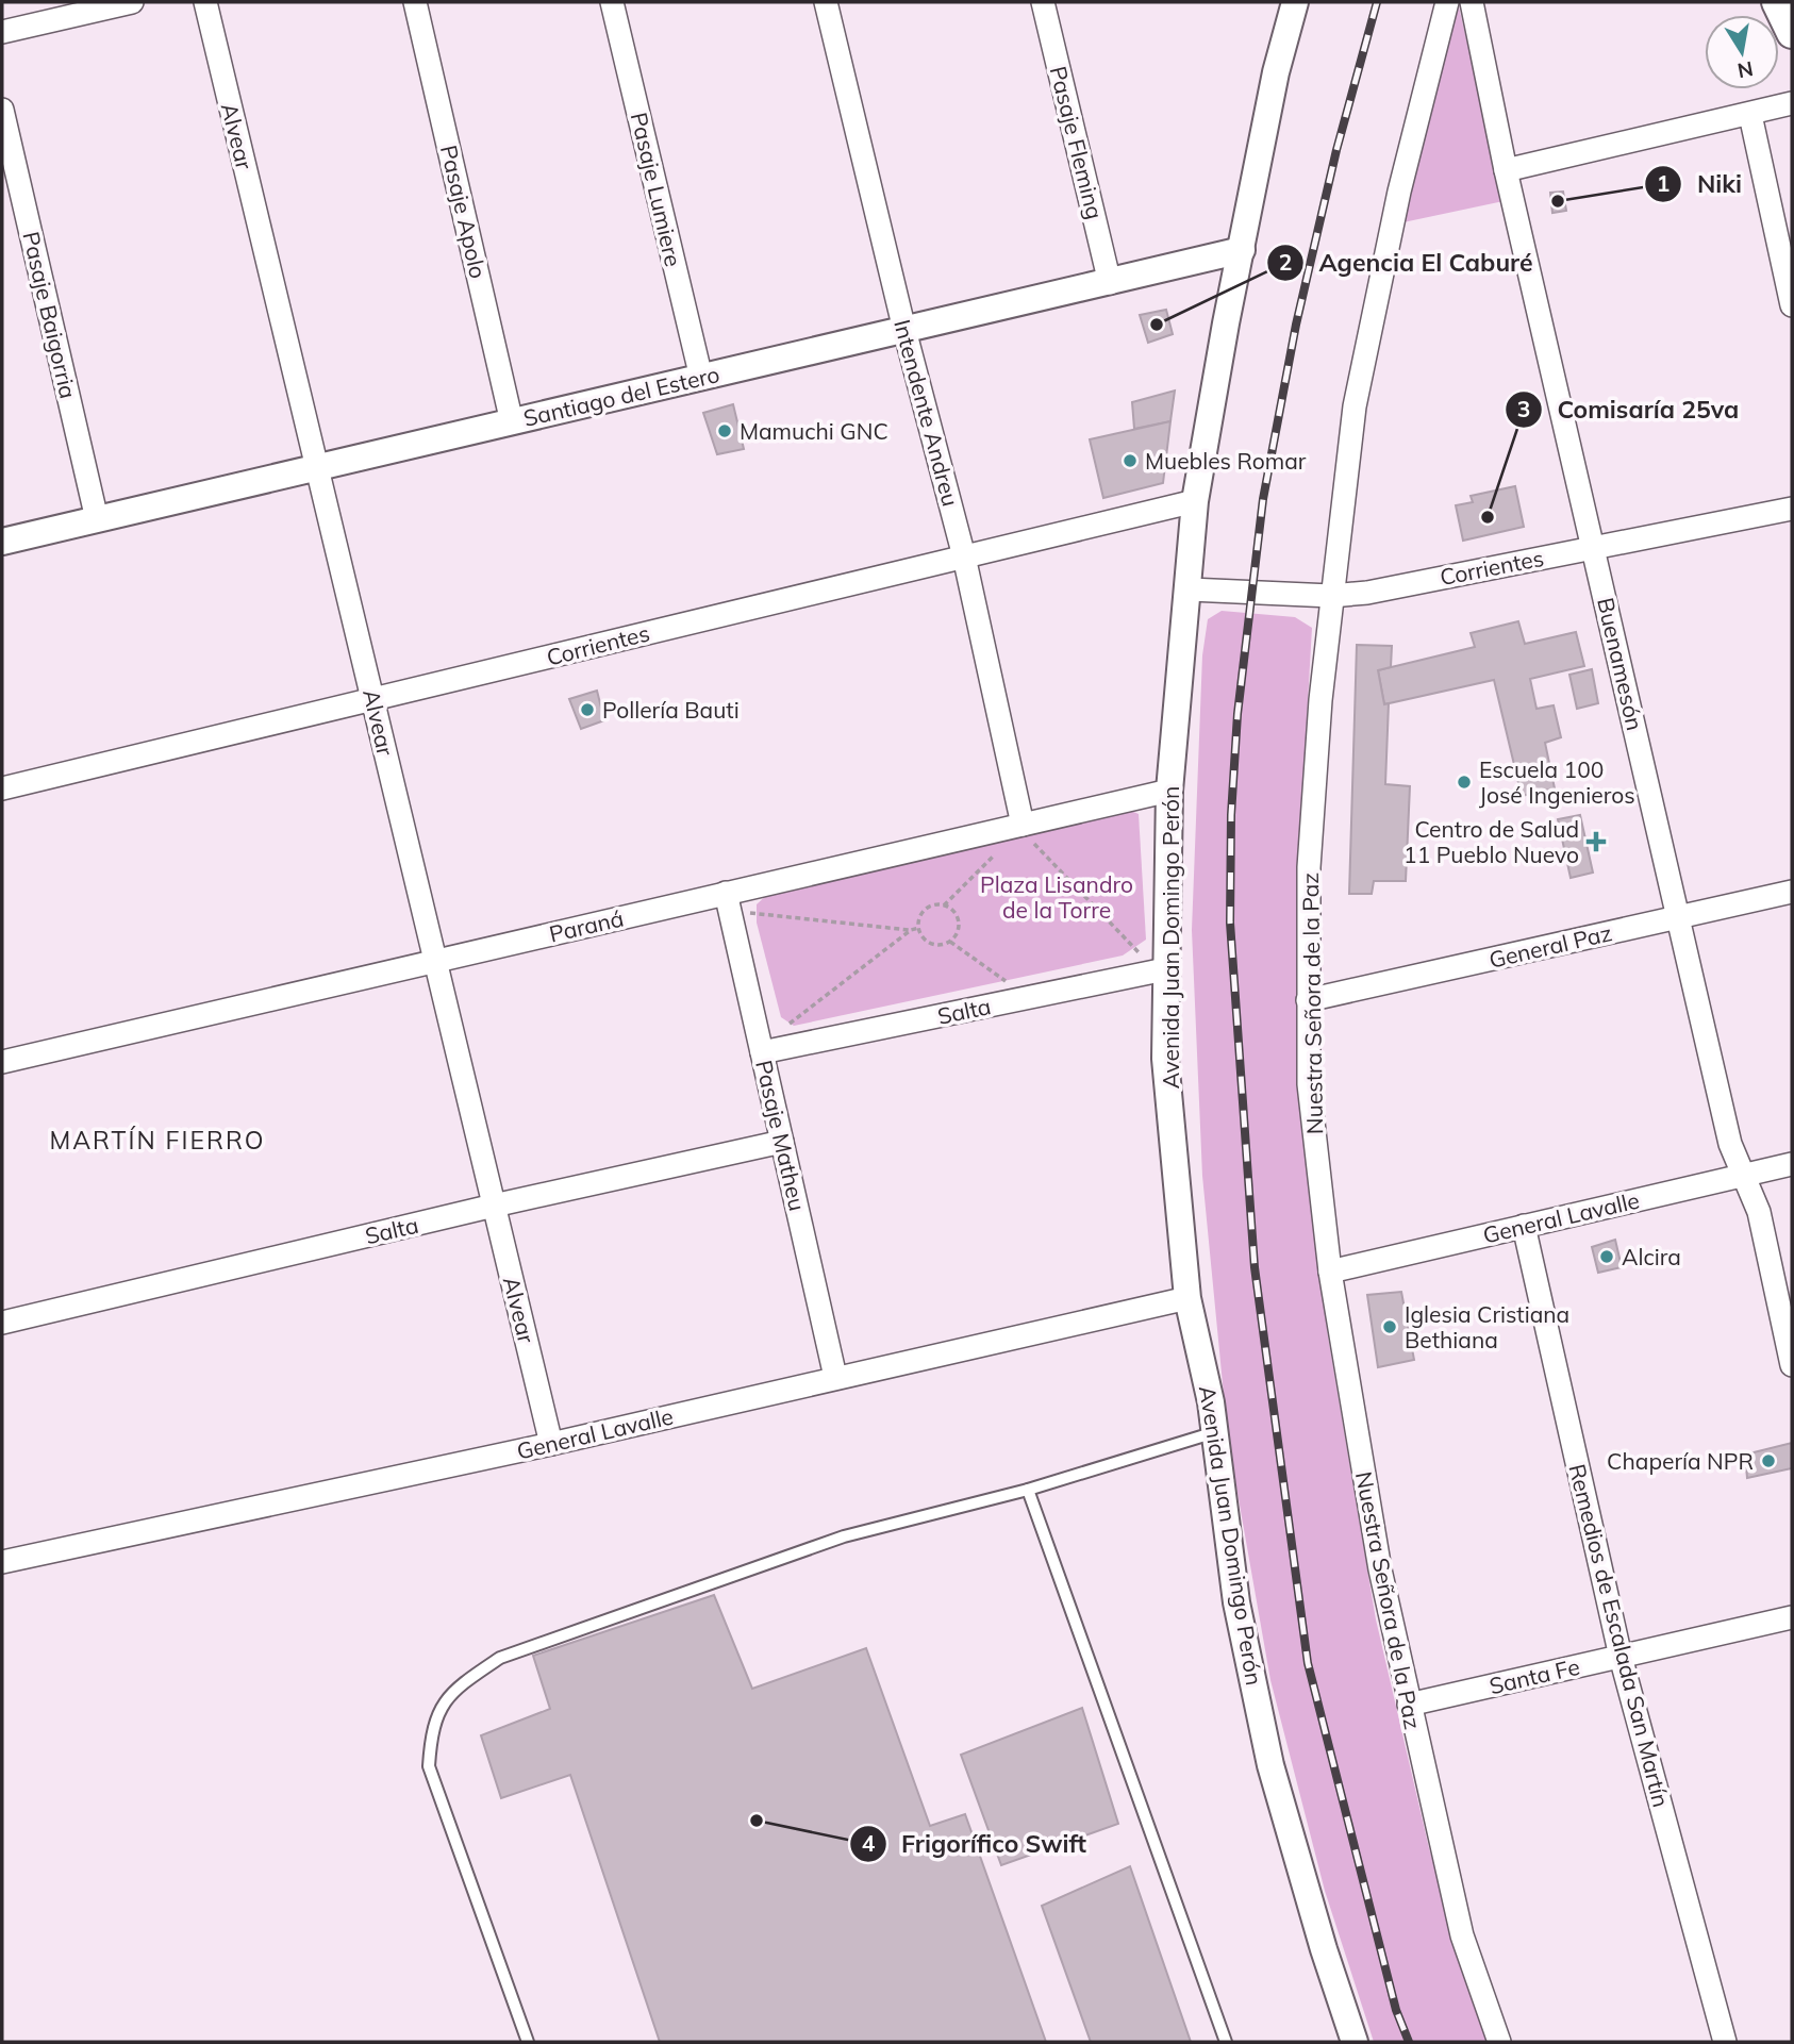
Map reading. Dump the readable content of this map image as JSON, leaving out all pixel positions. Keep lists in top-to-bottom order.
{
  "streets": {
    "street": [
      "Alvear",
      "Pasaje Fleming",
      "Pasaje Lumiere",
      "Pasaje Apolo",
      "Pasaje Baigorria",
      "Santiago del Estero",
      "Intendente Andreu",
      "Corrientes",
      "Buenamesón",
      "Paraná",
      "Avenida Juan Domingo Perón",
      "General Paz",
      "Nuestra Señora de la Paz",
      "Salta",
      "Pasaje Matheu",
      "General Lavalle",
      "Remedios de Escalada San Martín",
      "Santa Fe"
    ]
  },
  "crossings": [
    ["Alvear", "Santiago del Estero"],
    ["Alvear", "Corrientes"],
    ["Alvear", "Paraná"],
    ["Alvear", "Salta"],
    ["Alvear", "General Lavalle"],
    ["Pasaje Fleming", "Santiago del Estero"],
    ["Pasaje Lumiere", "Santiago del Estero"],
    ["Pasaje Apolo", "Santiago del Estero"],
    ["Pasaje Baigorria", "Santiago del Estero"],
    ["Santiago del Estero", "Intendente Andreu"],
    ["Santiago del Estero", "Avenida Juan Domingo Perón"],
    ["Intendente Andreu", "Corrientes"],
    ["Intendente Andreu", "Paraná"],
    ["Corrientes", "Buenamesón"],
    ["Corrientes", "Avenida Juan Domingo Perón"],
    ["Corrientes", "Nuestra Señora de la Paz"],
    ["Buenamesón", "General Paz"],
    ["Buenamesón", "General Lavalle"],
    ["Paraná", "Avenida Juan Domingo Perón"],
    ["Paraná", "Pasaje Matheu"],
    ["Avenida Juan Domingo Perón", "Salta"],
    ["Avenida Juan Domingo Perón", "General Lavalle"],
    ["General Paz", "Nuestra Señora de la Paz"],
    ["Nuestra Señora de la Paz", "General Lavalle"],
    ["Nuestra Señora de la Paz", "Santa Fe"],
    ["Salta", "Pasaje Matheu"],
    ["Pasaje Matheu", "General Lavalle"],
    ["General Lavalle", "Remedios de Escalada San Martín"],
    ["Remedios de Escalada San Martín", "Santa Fe"]
  ],
  "districts": ["MARTÍN FIERRO"],
  "parks": ["Plaza Lisandro de la Torre"],
  "places": {
    "other": [
      "Niki",
      "Agencia El Caburé",
      "Mamuchi GNC",
      "Muebles Romar",
      "Comisaría 25va",
      "Pollería Bauti",
      "Escuela 100 José Ingenieros",
      "Alcira",
      "Iglesia Cristiana Bethiana",
      "Chapería NPR",
      "Frigorífico Swift"
    ],
    "health": ["Centro de Salud 11 Pueblo Nuevo"]
  },
  "north": "bottom"
}
